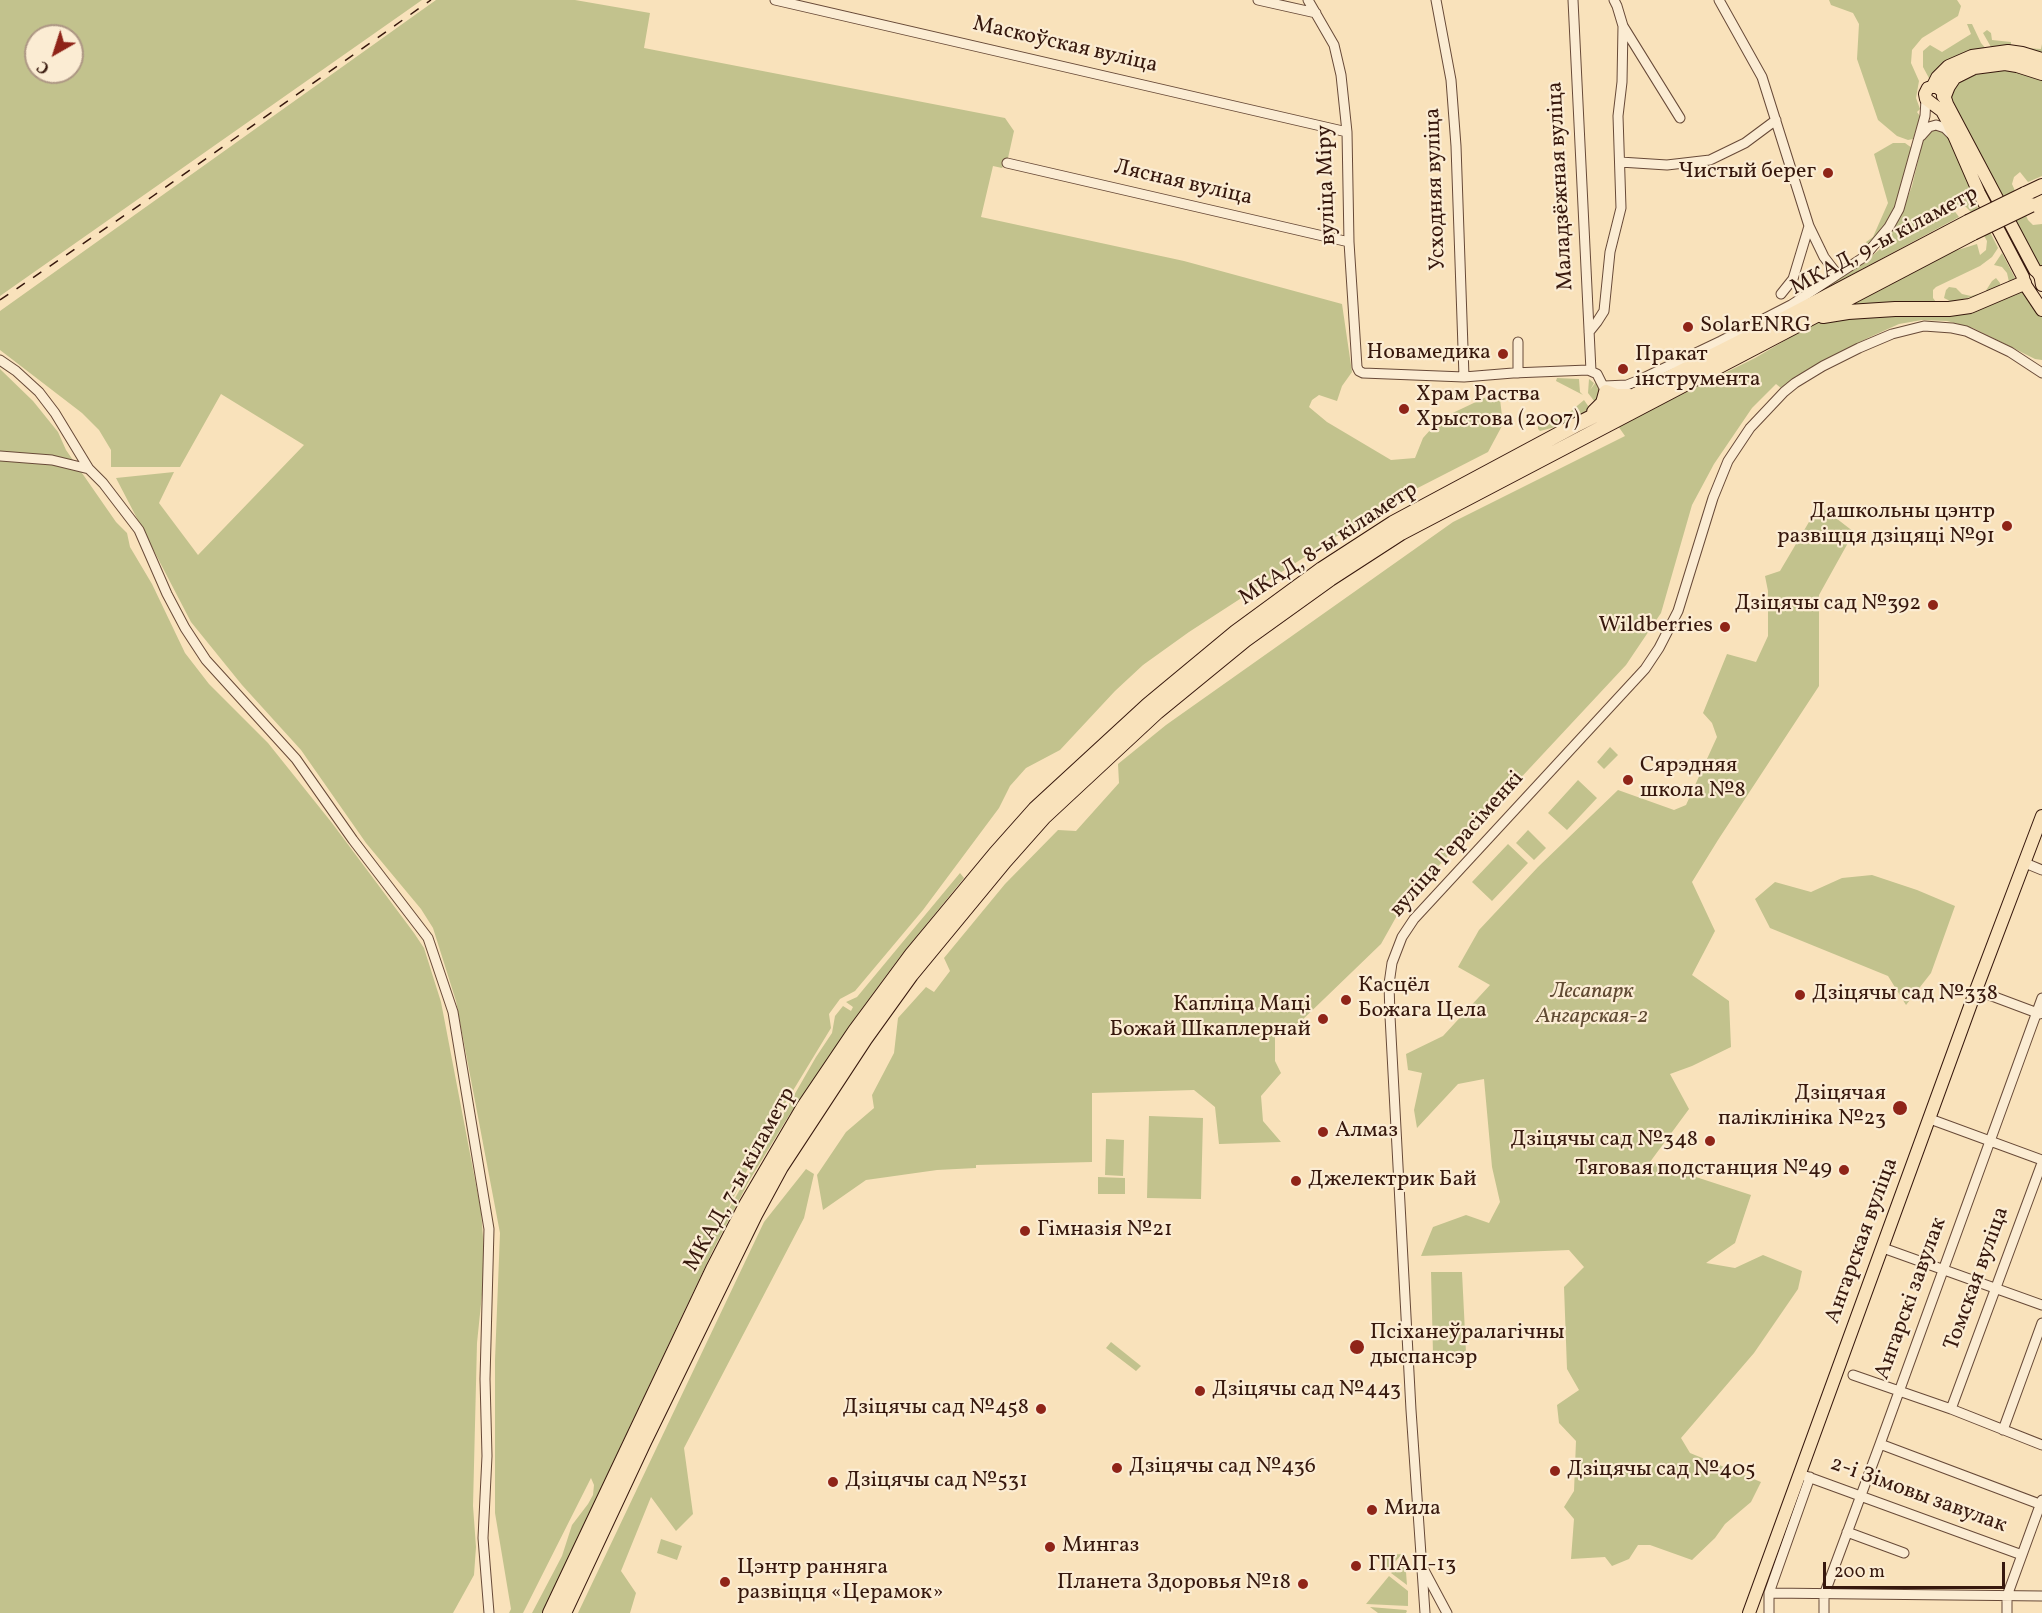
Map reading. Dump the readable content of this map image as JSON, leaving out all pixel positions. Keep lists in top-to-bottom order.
{
  "streets": {
    "highway": ["МКАД, 9-ы кіламетр", "МКАД, 8-ы кіламетр", "МКАД, 7-ы кіламетр"],
    "main road": ["Ангарская вуліца"],
    "street": [
      "Маскоўская вуліца",
      "Лясная вуліца",
      "вуліца Міру",
      "Маладзёжная вуліца",
      "Усходняя вуліца",
      "вуліца Герасіменкі",
      "Томская вуліца",
      "Ангарскі завулак",
      "2-і Зімовы завулак"
    ]
  },
  "crossings": [
    ["Маскоўская вуліца", "вуліца Міру"],
    ["Лясная вуліца", "вуліца Міру"],
    ["вуліца Міру", "Усходняя вуліца"],
    ["МКАД, 9-ы кіламетр", "МКАД, 8-ы кіламетр"],
    ["МКАД, 8-ы кіламетр", "МКАД, 7-ы кіламетр"],
    ["Ангарская вуліца", "2-і Зімовы завулак"],
    ["Ангарскі завулак", "2-і Зімовы завулак"]
  ],
  "parks": ["Лесапарк Ангарская-2"],
  "places": [
    "Чистый берег",
    "SolarENRG",
    "Новамедика",
    "Пракат інструмента",
    "Храм Раства Хрыстова (2007)",
    "Дашкольны цэнтр развіцця дзіцяці №91",
    "Дзіцячы сад №392",
    "Wildberries",
    "Сярэдняя школа №8",
    "Дзіцячы сад №338",
    "Касцёл Божага Цела",
    "Капліца Маці Божай Шкаплернай",
    "Дзіцячая паліклініка №23",
    "Алмаз",
    "Дзіцячы сад №348",
    "Тяговая подстанция №49",
    "Джелектрик Бай",
    "Гімназія №21",
    "Псіханеўралагічны дыспансэр",
    "Дзіцячы сад №443",
    "Дзіцячы сад №458",
    "Дзіцячы сад №436",
    "Дзіцячы сад №405",
    "Дзіцячы сад №531",
    "Мила",
    "Мингаз",
    "ГПАП-13",
    "Цэнтр ранняга развіцця «Церамок»",
    "Планета Здоровья №18"
  ],
  "scale_bar": "200 m",
  "north": "bottom left"
}
